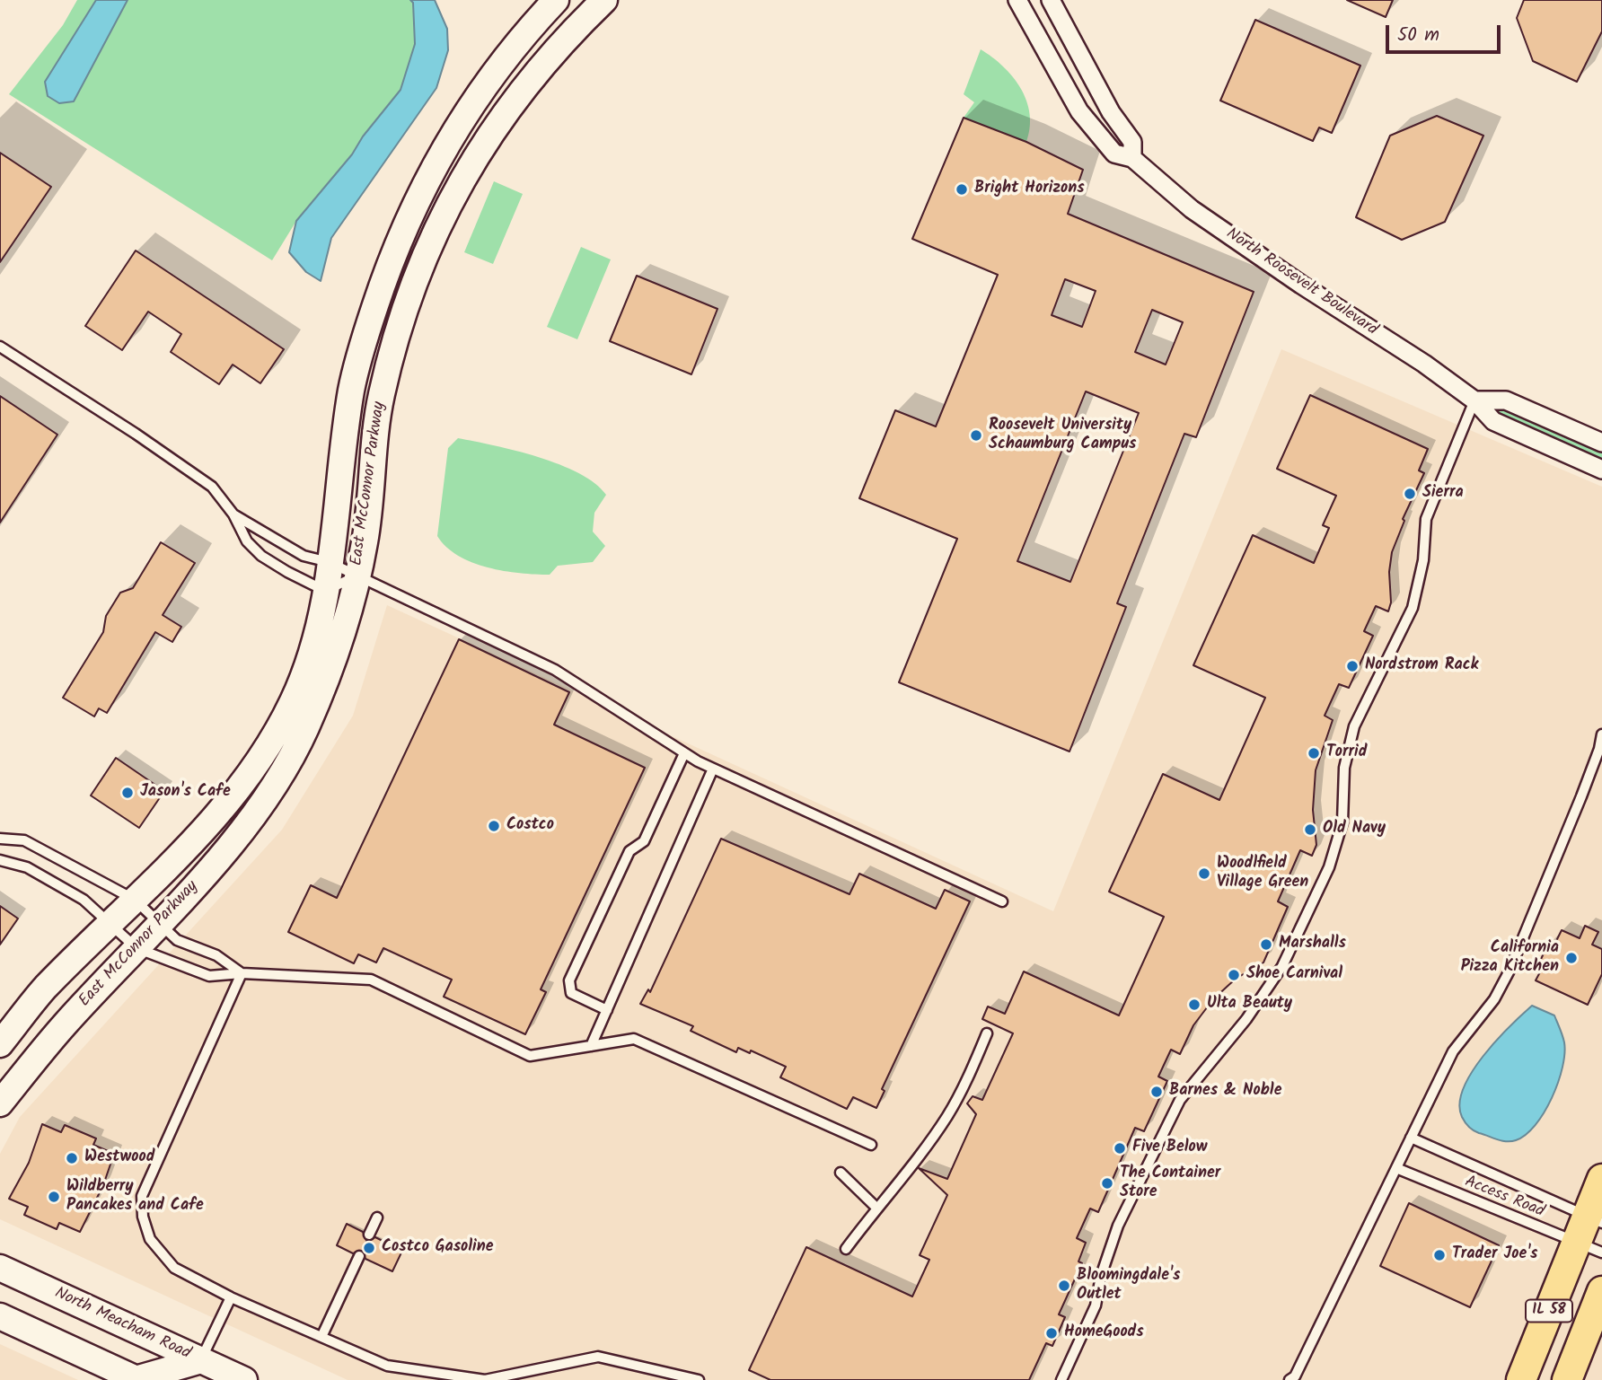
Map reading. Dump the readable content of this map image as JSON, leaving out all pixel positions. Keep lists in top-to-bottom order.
{
  "streets": {
    "main road": ["IL 58"],
    "street": ["North Roosevelt Boulevard", "East McConnor Parkway", "North Meacham Road"],
    "lane": ["Access Road"]
  },
  "crossings": [
    ["Access Road", "IL 58"]
  ],
  "places": [
    "Bright Horizons",
    "Roosevelt University Schaumburg Campus",
    "Sierra",
    "Nordstrom Rack",
    "Torrid",
    "Jason's Cafe",
    "Costco",
    "Old Navy",
    "Woodlfield Village Green",
    "Marshalls",
    "California Pizza Kitchen",
    "Shoe Carnival",
    "Ulta Beauty",
    "Barnes & Noble",
    "Five Below",
    "Westwood",
    "The Container Store",
    "Wildberry Pancakes and Cafe",
    "Costco Gasoline",
    "Trader Joe's",
    "Bloomingdale's Outlet",
    "HomeGoods"
  ],
  "scale_bar": "50 m"
}
